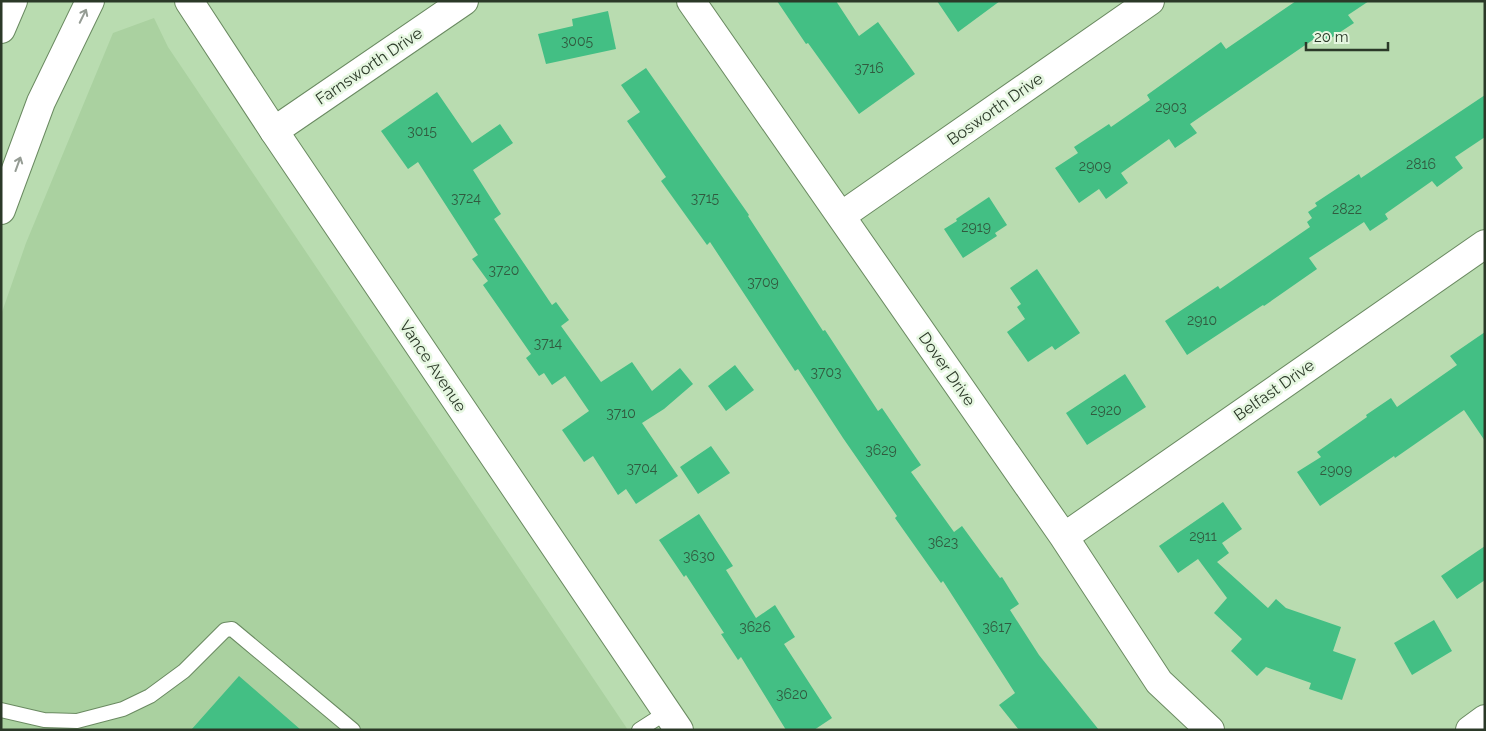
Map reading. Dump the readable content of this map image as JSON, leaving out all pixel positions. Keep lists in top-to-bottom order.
{
  "streets": {
    "main road": [
      "Farnsworth Drive",
      "Bosworth Drive",
      "Vance Avenue",
      "Dover Drive",
      "Belfast Drive"
    ]
  },
  "crossings": [
    ["Farnsworth Drive", "Vance Avenue"],
    ["Bosworth Drive", "Dover Drive"],
    ["Dover Drive", "Belfast Drive"]
  ],
  "house_numbers": [
    "3005",
    "3716",
    "2903",
    "3015",
    "2816",
    "2909",
    "3724",
    "3715",
    "2822",
    "2919",
    "3720",
    "3709",
    "2910",
    "3714",
    "3703",
    "2920",
    "3710",
    "3629",
    "3704",
    "2909",
    "2911",
    "3623",
    "3630",
    "3626",
    "3617",
    "3620"
  ],
  "scale_bar": "20 m"
}
